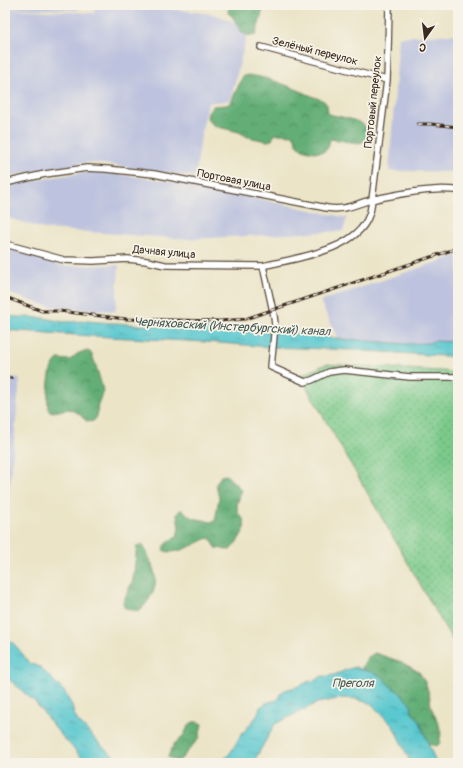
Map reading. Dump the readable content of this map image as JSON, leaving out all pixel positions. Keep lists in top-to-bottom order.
{
  "streets": {
    "street": [
      "Зелёный переулок",
      "Портовый переулок",
      "Портовая улица",
      "Дачная улица"
    ]
  },
  "crossings": [
    ["Зелёный переулок", "Портовый переулок"],
    ["Портовый переулок", "Портовая улица"],
    ["Портовый переулок", "Дачная улица"]
  ],
  "water": ["Черняховский (Инстербургский) канал", "Преголя"],
  "north": "bottom"
}
